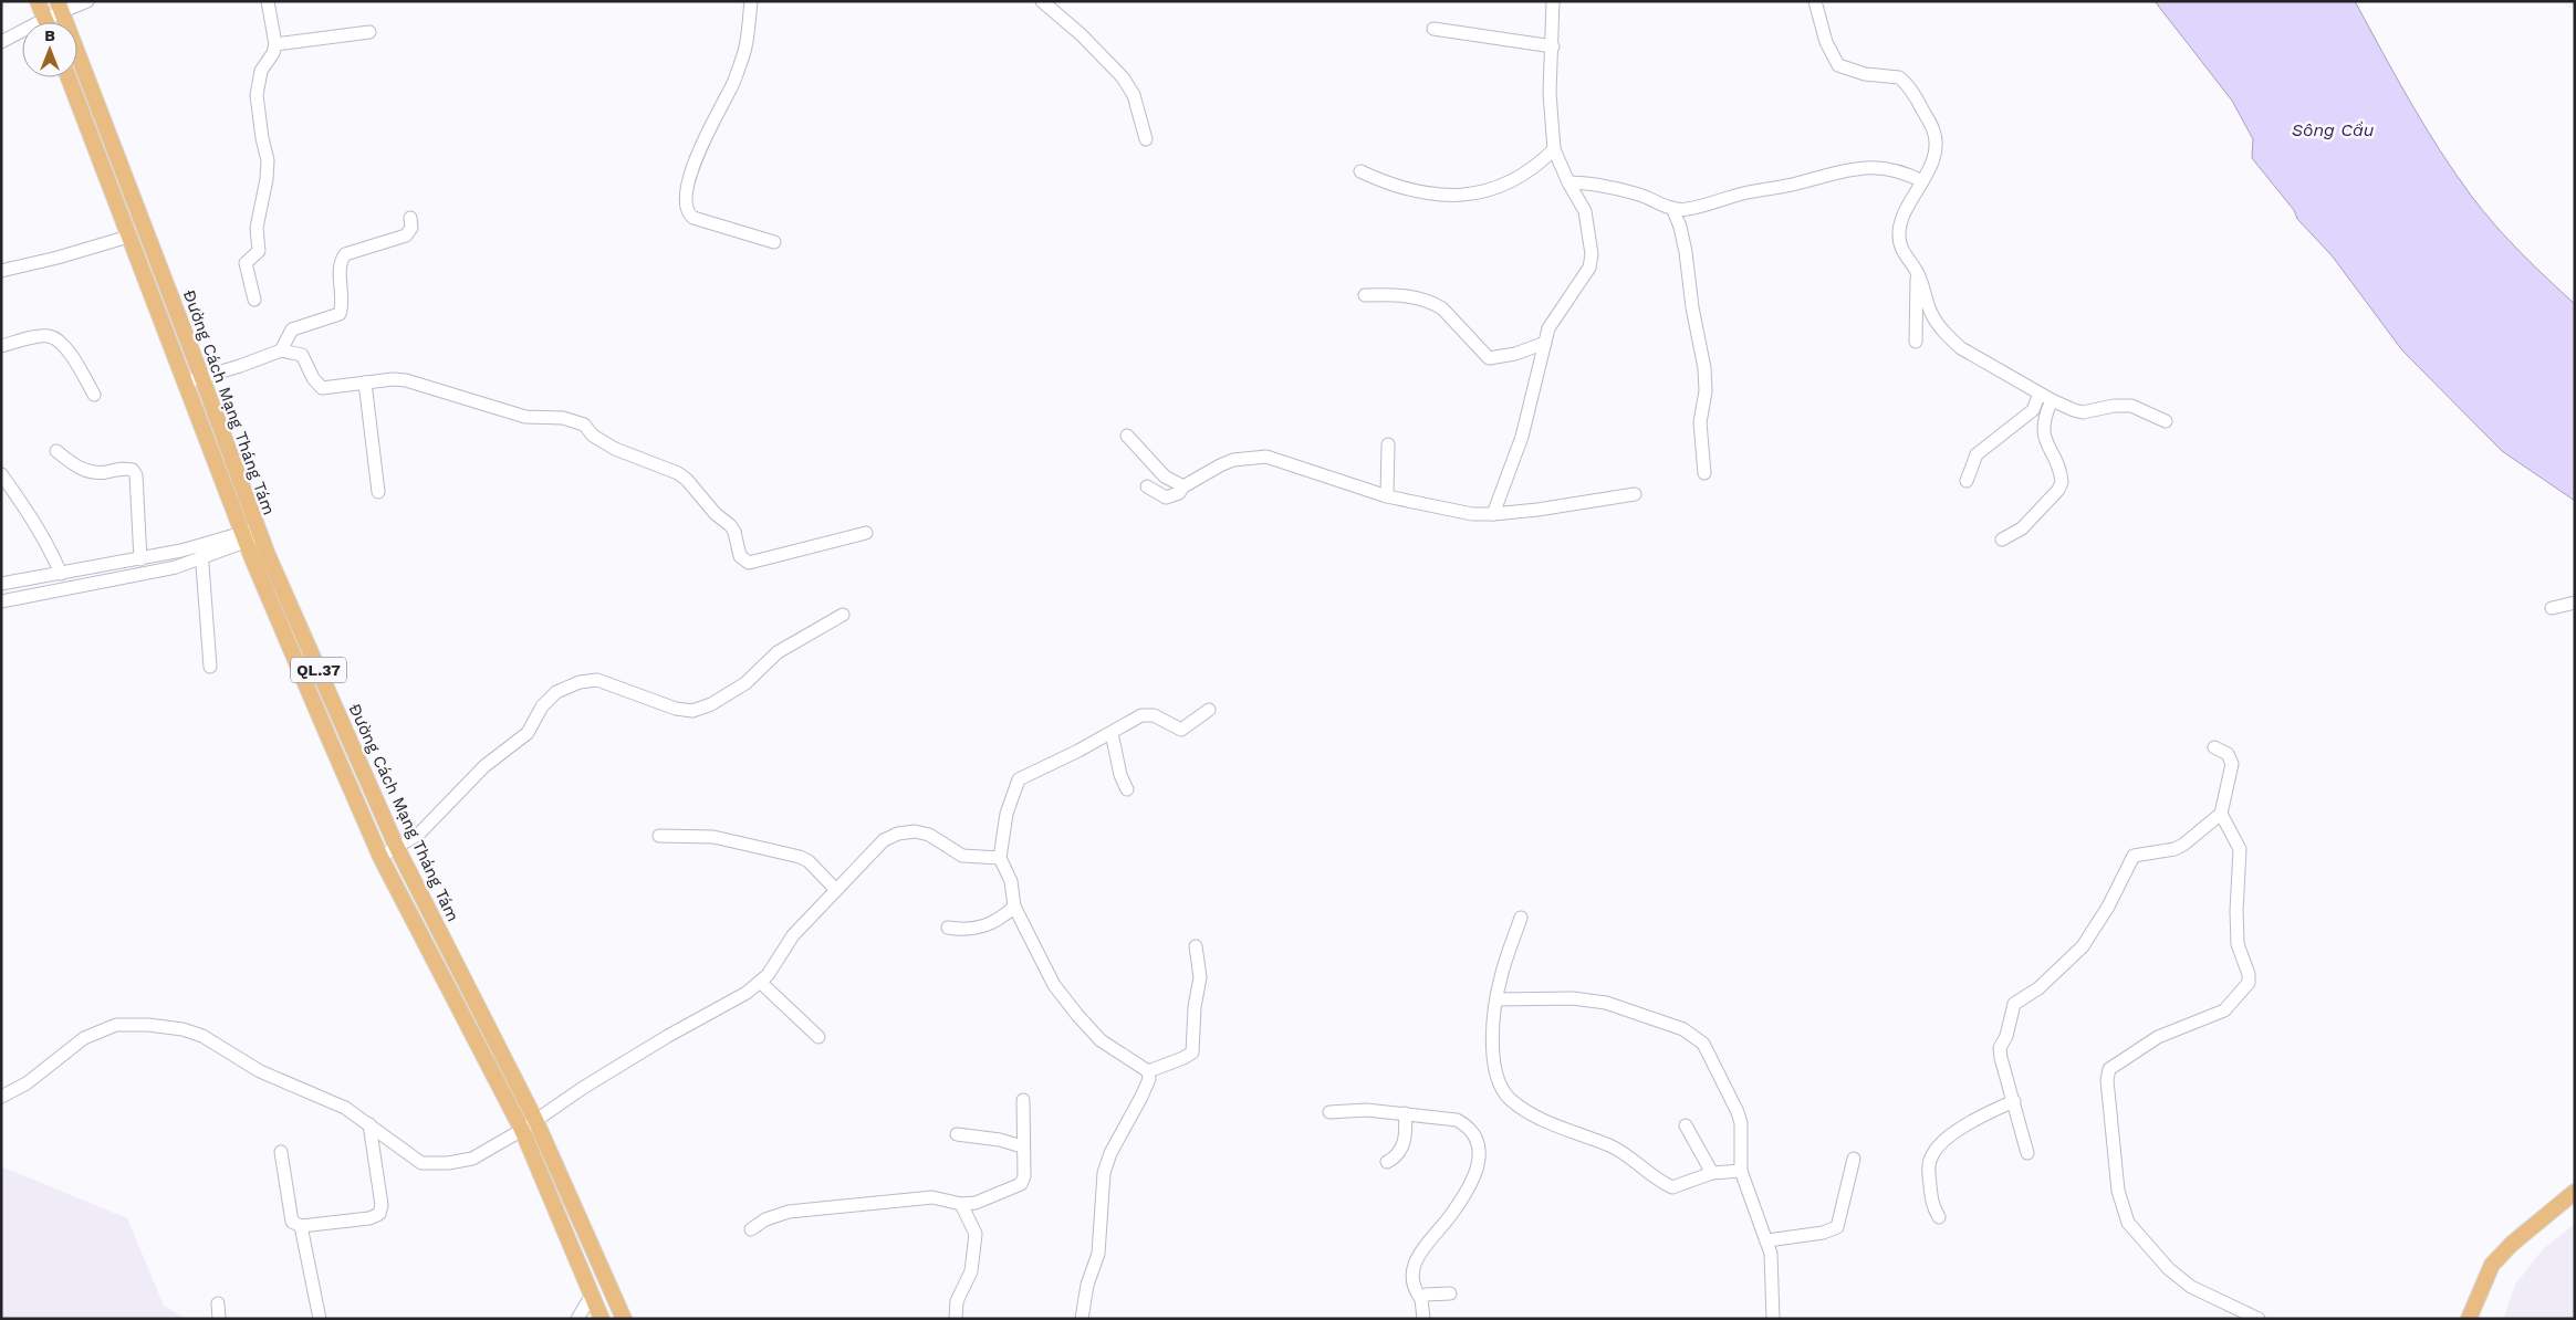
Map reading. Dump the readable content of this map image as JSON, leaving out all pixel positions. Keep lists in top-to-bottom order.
{
  "streets": {
    "main road": ["Đường Cách Mạng Tháng Tám", "QL.37"]
  },
  "water": ["Sông Cầu"],
  "north": "top"
}
